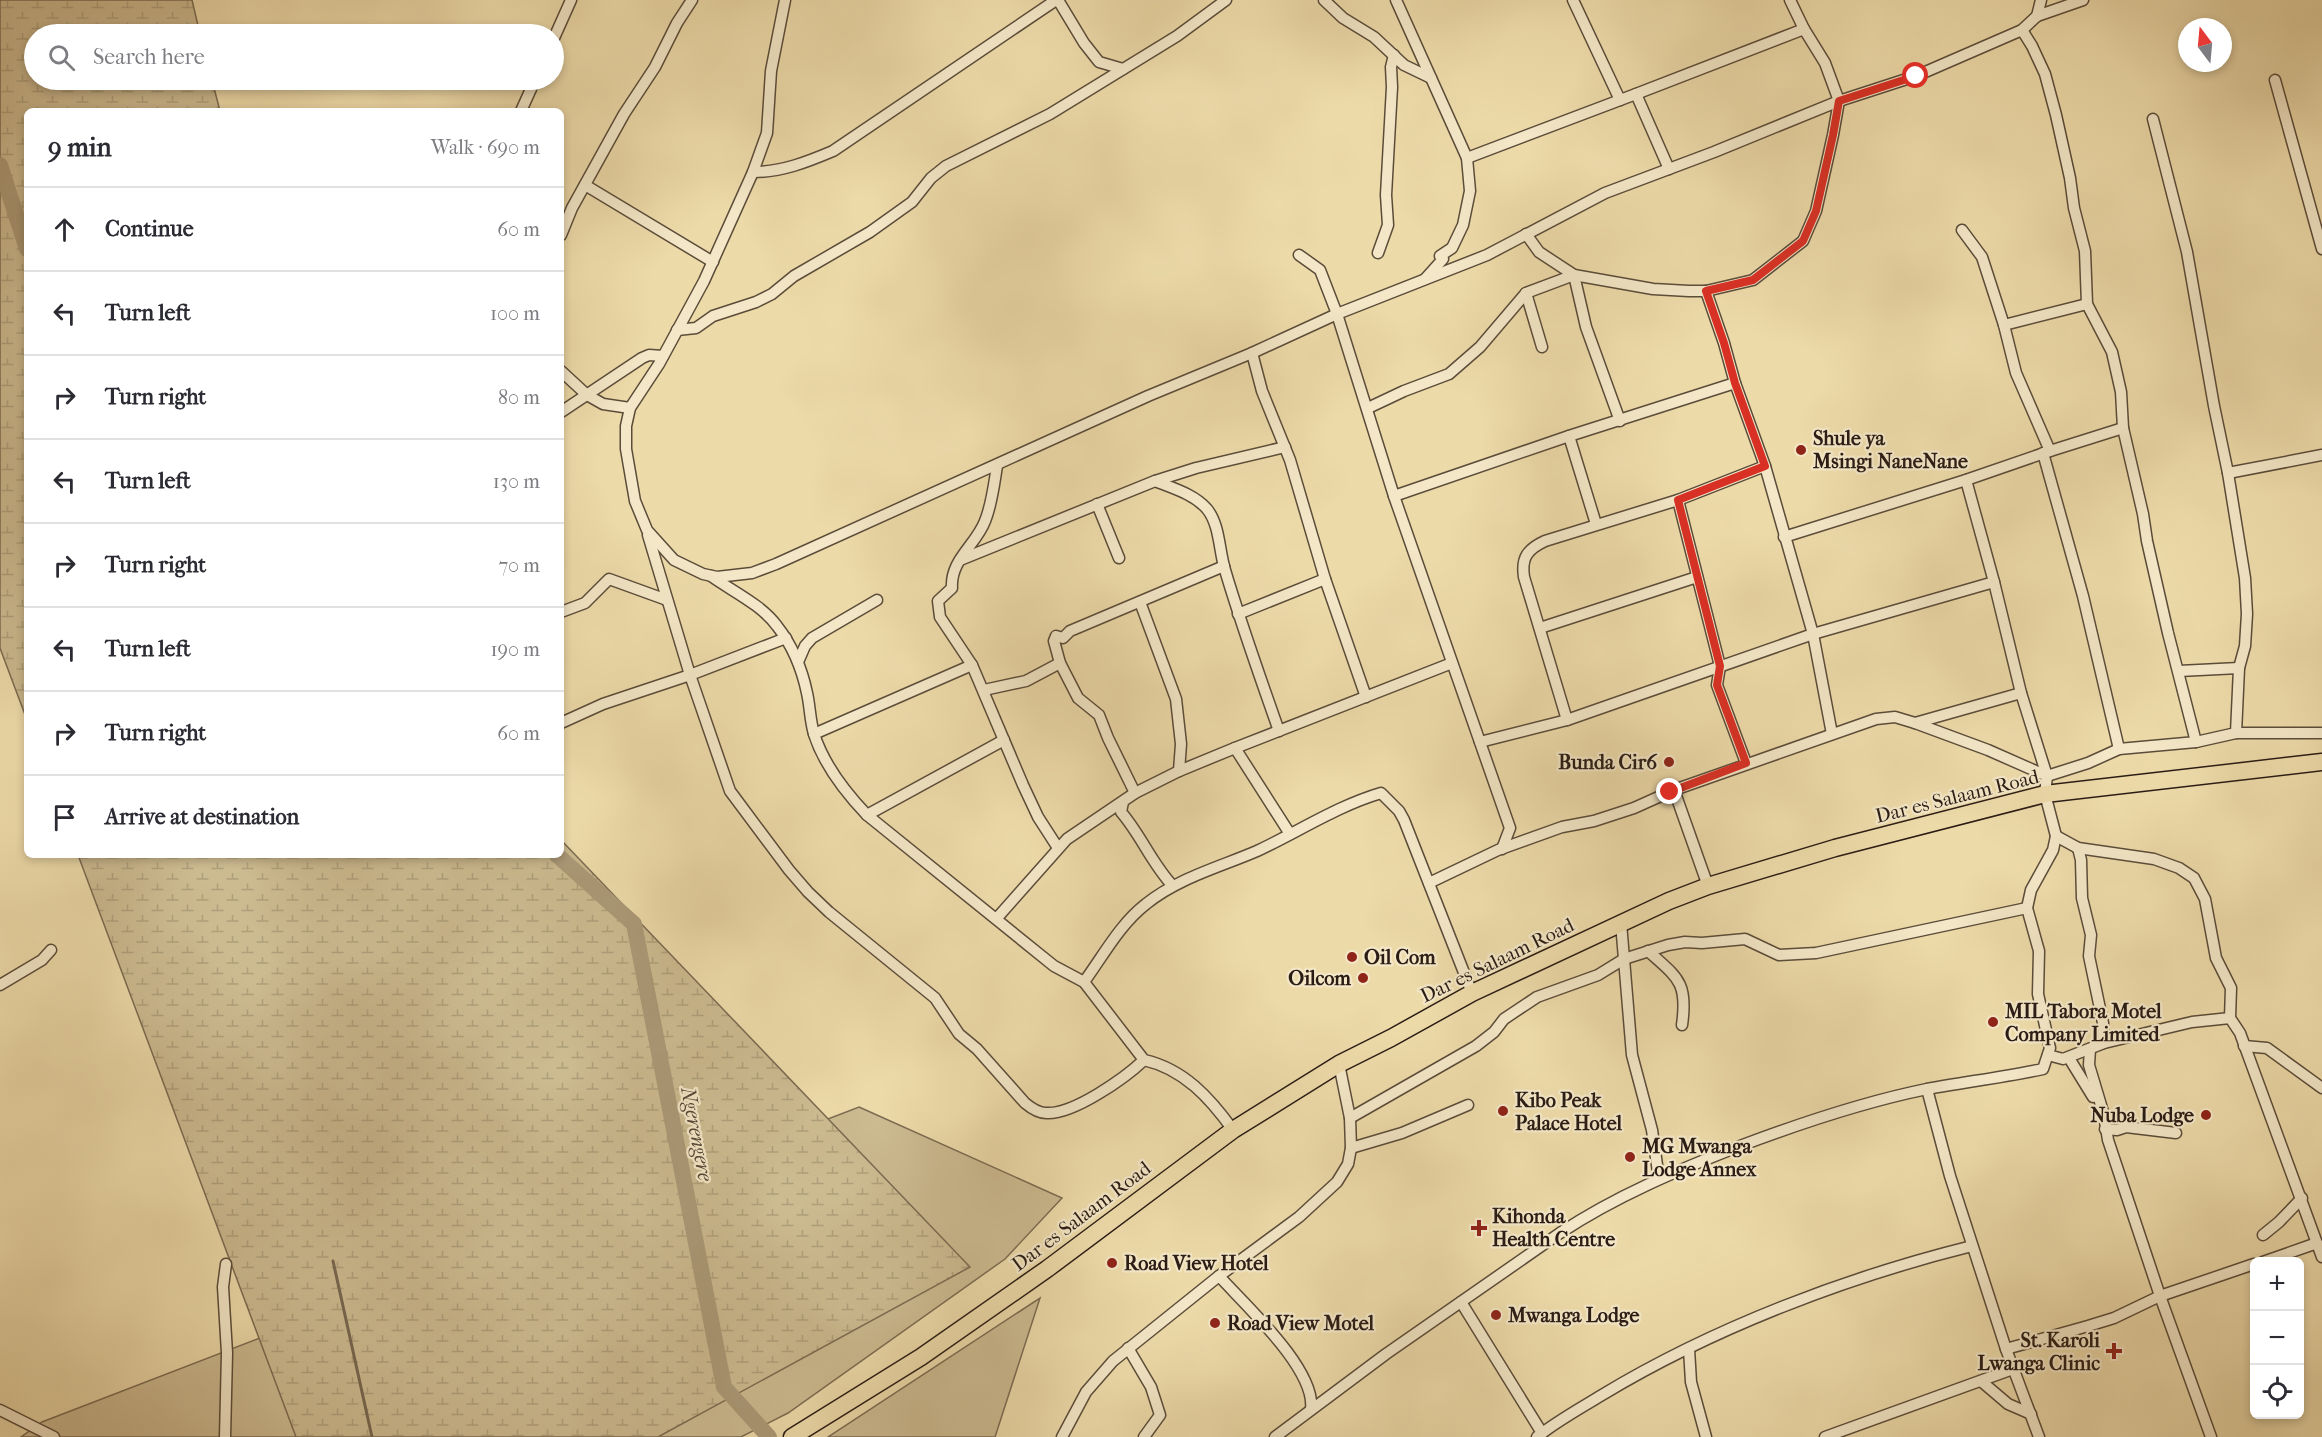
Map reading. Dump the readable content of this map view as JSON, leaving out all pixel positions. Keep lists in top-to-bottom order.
{
  "streets": {
    "highway": ["Dar es Salaam Road"]
  },
  "water": ["Ngerengere"],
  "places": {
    "other": [
      "Shule ya Msingi NaneNane",
      "Bunda Cir6",
      "Oil Com",
      "Oilcom",
      "MIL Tabora Motel Company Limited",
      "Kibo Peak Palace Hotel",
      "Nuba Lodge",
      "MG Mwanga Lodge Annex",
      "Road View Hotel",
      "Mwanga Lodge",
      "Road View Motel"
    ],
    "health": ["Kihonda Health Centre", "St. Karoli Lwanga Clinic"]
  },
  "north": "top",
  "page": {
    "search": "Search here",
    "heading": ["9 min", "Walk · 690 m"],
    "list": [
      ["Continue", "60 m"],
      ["Turn left", "100 m"],
      ["Turn right", "80 m"],
      ["Turn left", "130 m"],
      ["Turn right", "70 m"],
      ["Turn left", "190 m"],
      ["Turn right", "60 m"],
      "Arrive at destination"
    ],
    "map_buttons": ["+", "−"]
  }
}
